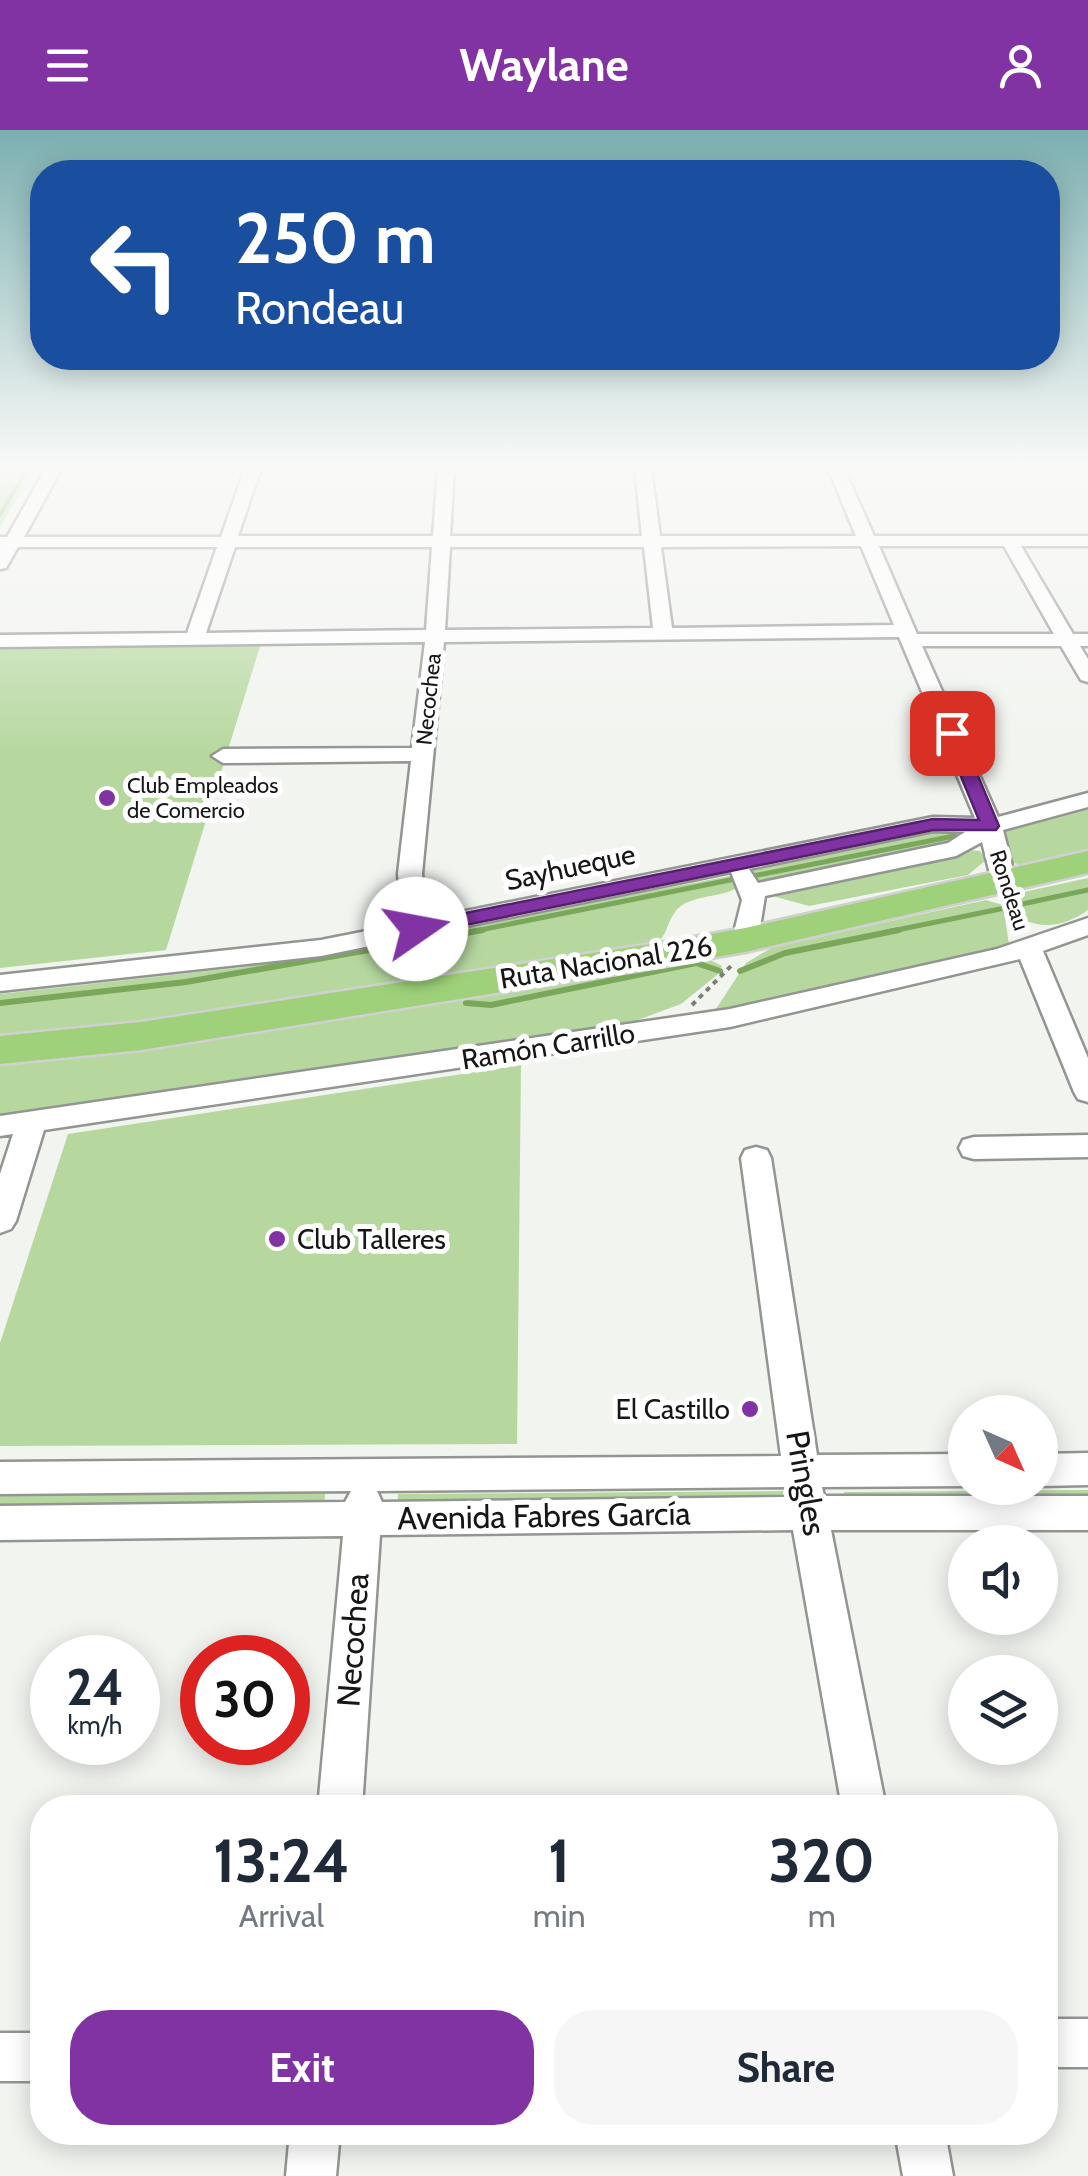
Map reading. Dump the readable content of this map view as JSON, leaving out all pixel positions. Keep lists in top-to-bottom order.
{
  "streets": {
    "highway": ["Ruta Nacional 226"],
    "street": [
      "Necochea",
      "Sayhueque",
      "Rondeau",
      "Ramón Carrillo",
      "Pringles",
      "Avenida Fabres García"
    ]
  },
  "crossings": [
    ["Necochea", "Sayhueque"],
    ["Necochea", "Avenida Fabres García"],
    ["Sayhueque", "Rondeau"],
    ["Rondeau", "Ruta Nacional 226"],
    ["Rondeau", "Ramón Carrillo"],
    ["Pringles", "Avenida Fabres García"]
  ],
  "places": ["Club Empleados de Comercio", "Club Talleres", "El Castillo"],
  "north": "bottom right",
  "page": {
    "header": "Waylane",
    "turn": ["250 m", "Rondeau"],
    "speed": "24 km/h",
    "limit": "30",
    "eta": [
      "13:24",
      "Arrival",
      "1",
      "min",
      "320",
      "m"
    ],
    "buttons": ["Exit", "Share"]
  }
}
